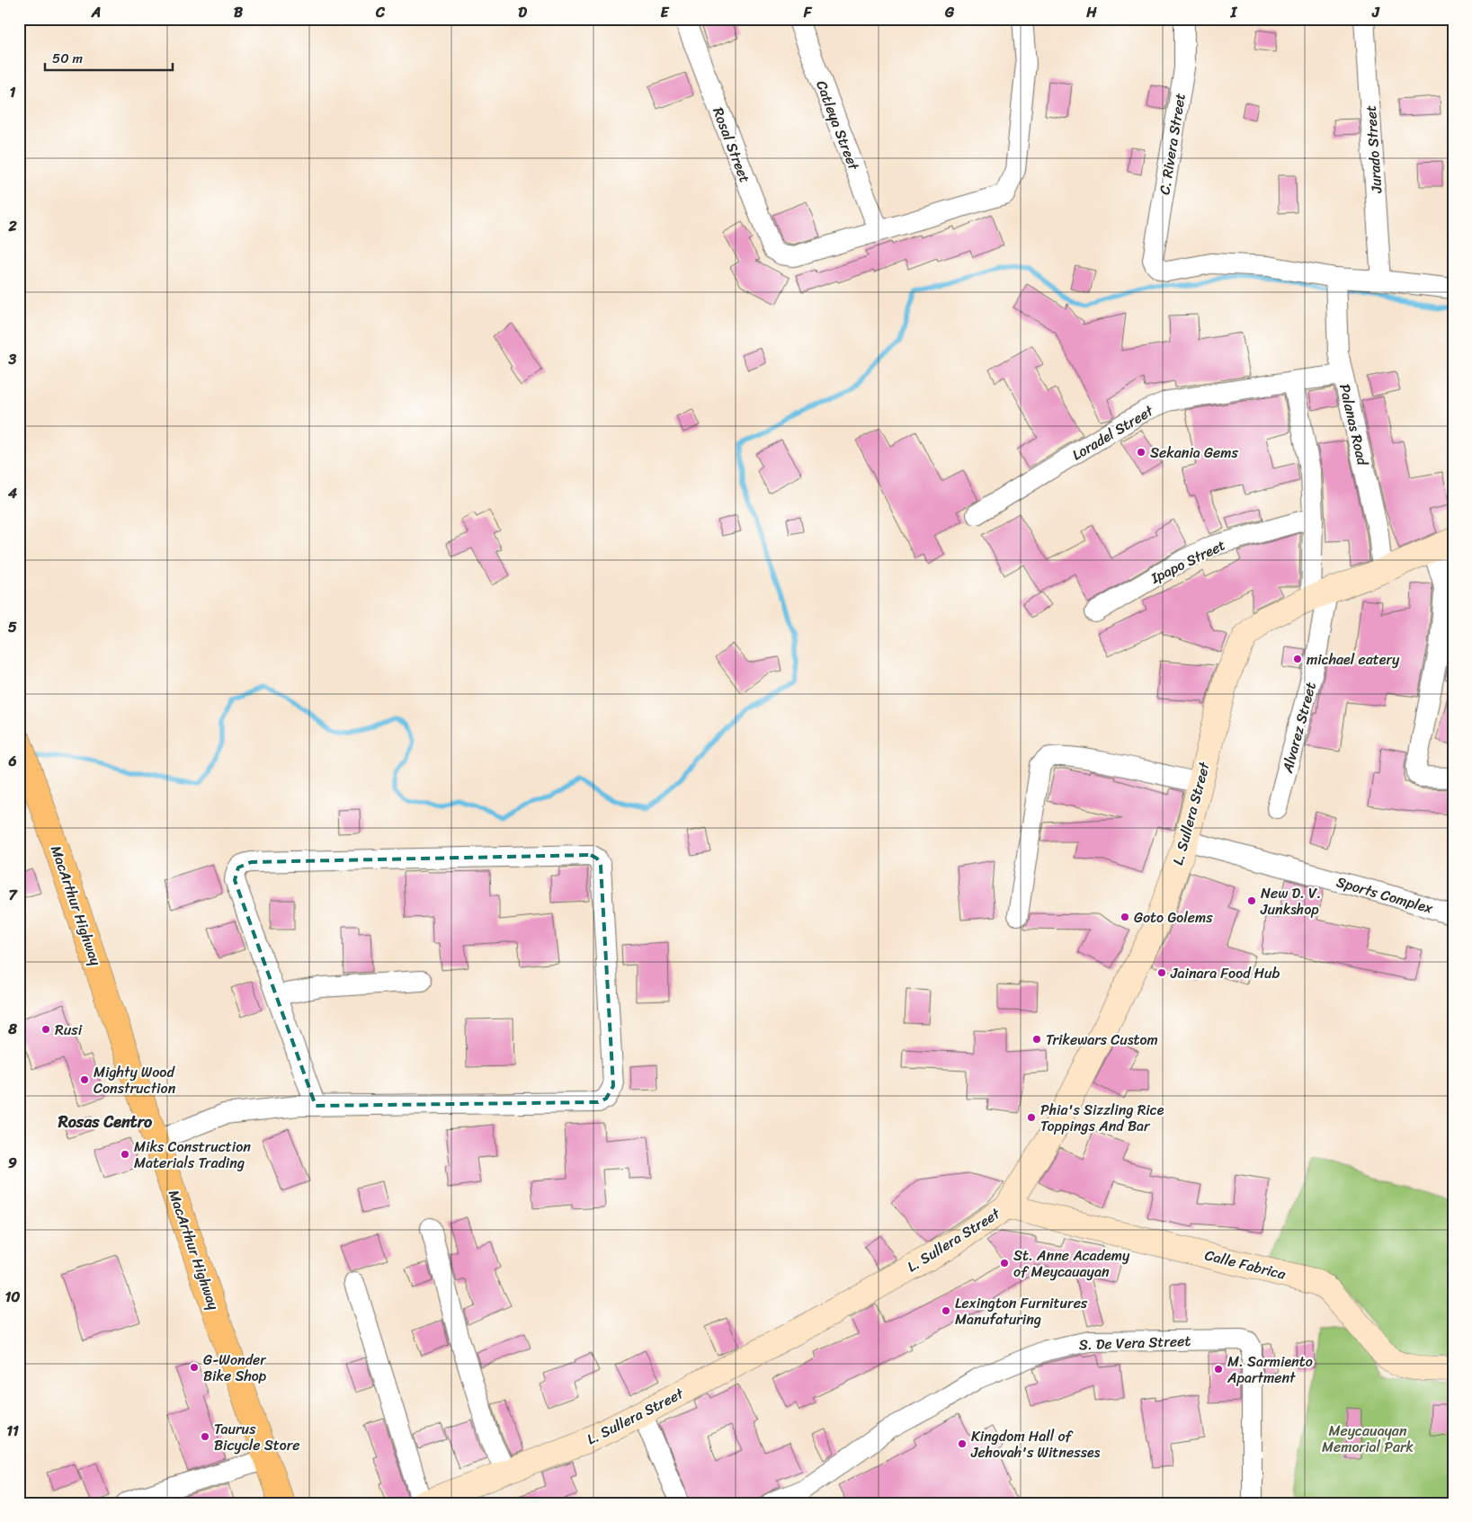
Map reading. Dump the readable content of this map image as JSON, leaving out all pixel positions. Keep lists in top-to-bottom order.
{
  "streets": {
    "highway": ["MacArthur Highway"],
    "street": [
      "Catleya Street",
      "C. Rivera Street",
      "Rosal Street",
      "Jurado Street",
      "Palanas Road",
      "Loradel Street",
      "Ipapo Street",
      "Alvarez Street",
      "L. Sullera Street",
      "Sports Complex",
      "Calle Fabrica",
      "S. De Vera Street"
    ]
  },
  "crossings": [
    ["Catleya Street", "Rosal Street"],
    ["C. Rivera Street", "Palanas Road"],
    ["Palanas Road", "Loradel Street"],
    ["Palanas Road", "L. Sullera Street"],
    ["Alvarez Street", "L. Sullera Street"],
    ["L. Sullera Street", "Sports Complex"],
    ["L. Sullera Street", "Calle Fabrica"]
  ],
  "districts": ["Rosas Centro"],
  "parks": ["Meycauayan Memorial Park"],
  "places": [
    "Sekania Gems",
    "michael eatery",
    "New D. V. Junkshop",
    "Goto Golems",
    "Jainara Food Hub",
    "Rusi",
    "Trikewars Custom",
    "Mighty Wood Construction",
    "Phia's Sizzling Rice Toppings And Bar",
    "Miks Construction Materials Trading",
    "St. Anne Academy of Meycauayan",
    "Lexington Furnitures Manufaturing",
    "G-Wonder Bike Shop",
    "M. Sarmiento Apartment",
    "Taurus Bicycle Store",
    "Kingdom Hall of Jehovah's Witnesses"
  ],
  "scale_bar": "50 m",
  "grid": {
    "columns": [
      "A",
      "B",
      "C",
      "D",
      "E",
      "F",
      "G",
      "H",
      "I",
      "J"
    ],
    "rows": [
      "1",
      "2",
      "3",
      "4",
      "5",
      "6",
      "7",
      "8",
      "9",
      "10",
      "11"
    ]
  }
}
